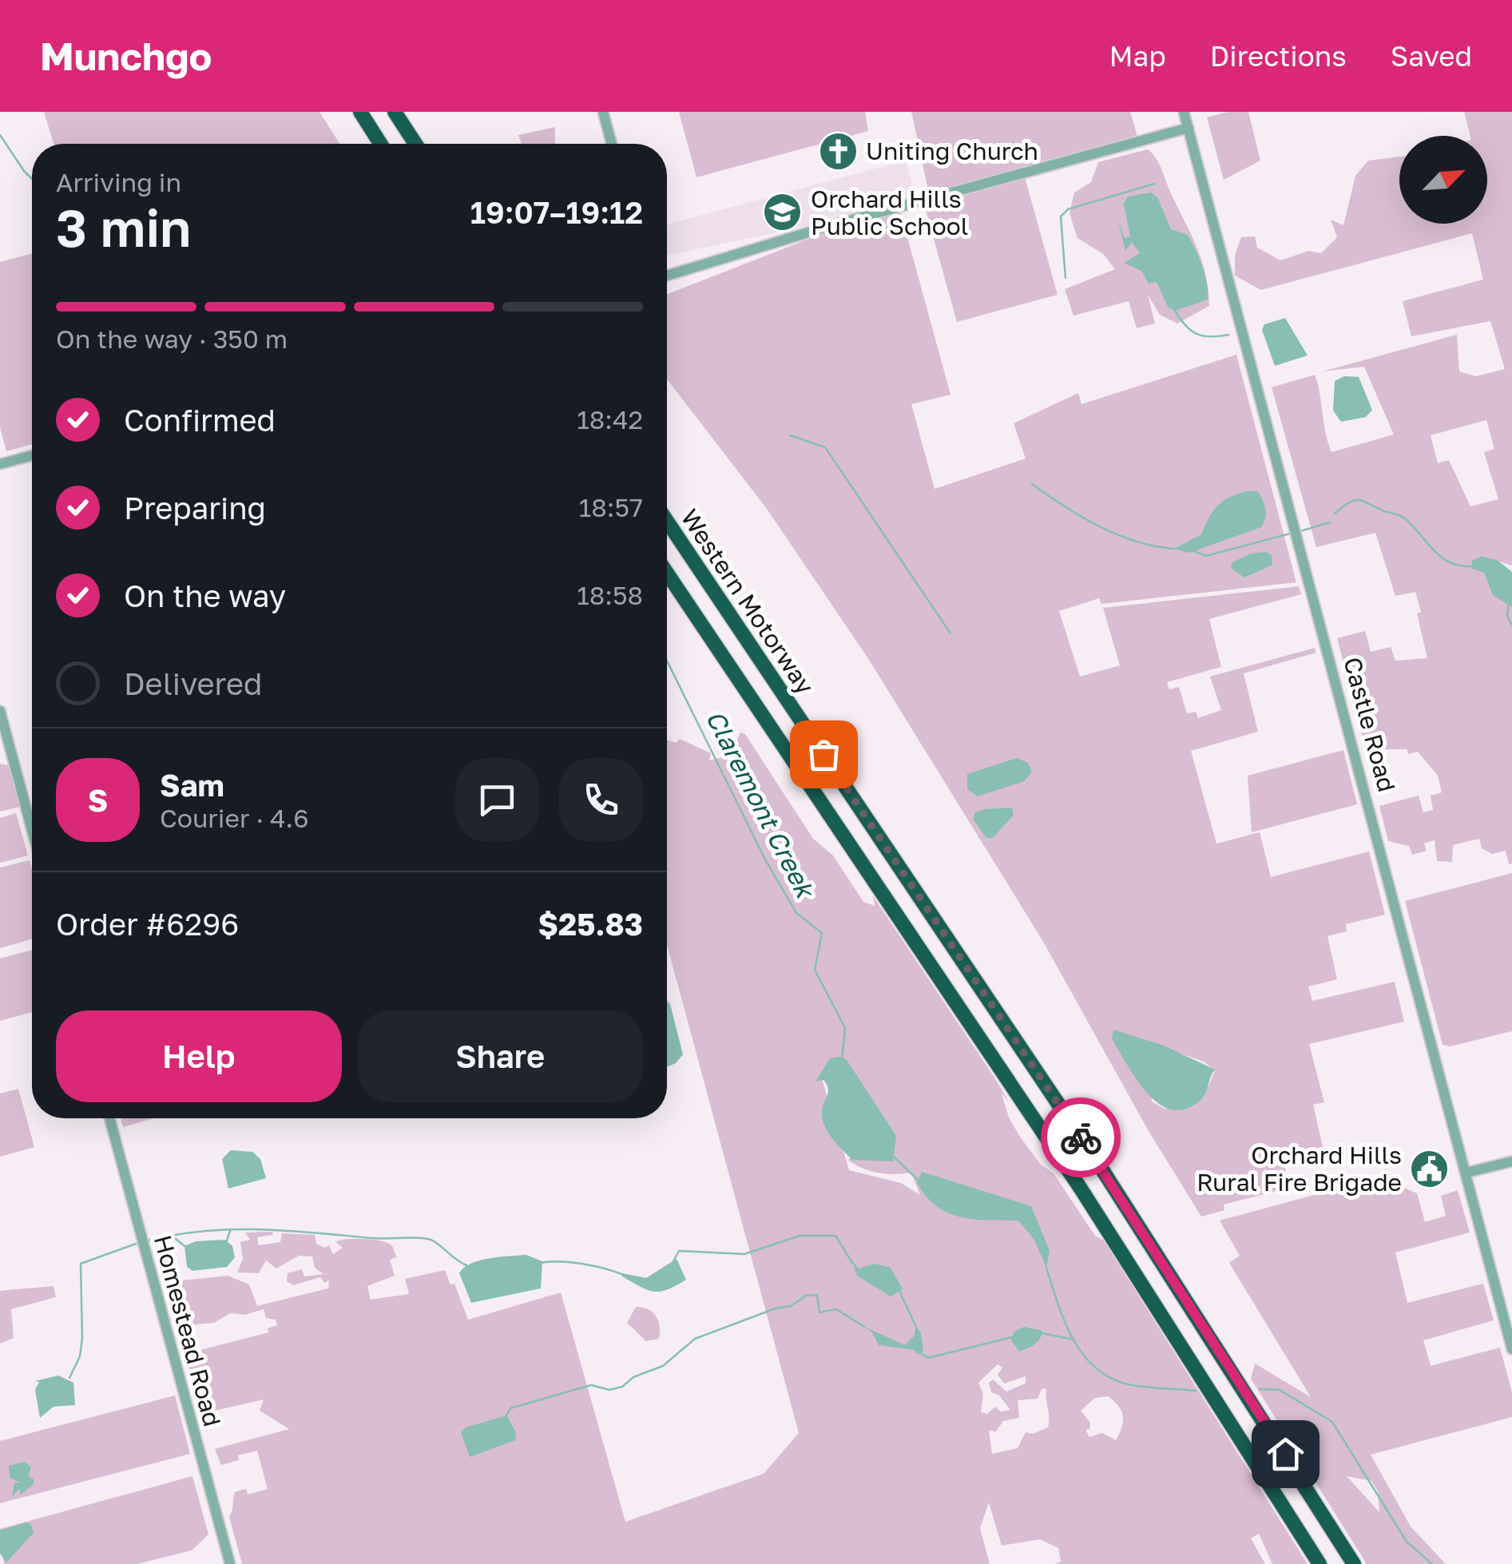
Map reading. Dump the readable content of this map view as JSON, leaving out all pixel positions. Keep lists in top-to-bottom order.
{
  "streets": {
    "highway": ["Western Motorway"],
    "street": ["Castle Road", "Homestead Road"]
  },
  "water": ["Claremont Creek"],
  "places": {
    "church": ["Uniting Church"],
    "school or university": ["Orchard Hills Public School"],
    "public building": ["Orchard Hills Rural Fire Brigade"]
  },
  "north": "top right",
  "page": {
    "header": "Munchgo",
    "nav": ["Map", "Directions", "Saved"],
    "heading": ["3 min", "Arriving in", "19:07–19:12"],
    "panel": [
      "Sam",
      "Courier · 4.6",
      "Order #6296",
      "$25.83"
    ],
    "bar": "On the way · 350 m",
    "list": [
      ["Confirmed", "18:42"],
      ["Preparing", "18:57"],
      ["On the way", "18:58"],
      "Delivered"
    ],
    "round": "S",
    "buttons": ["Help", "Share"]
  }
}
